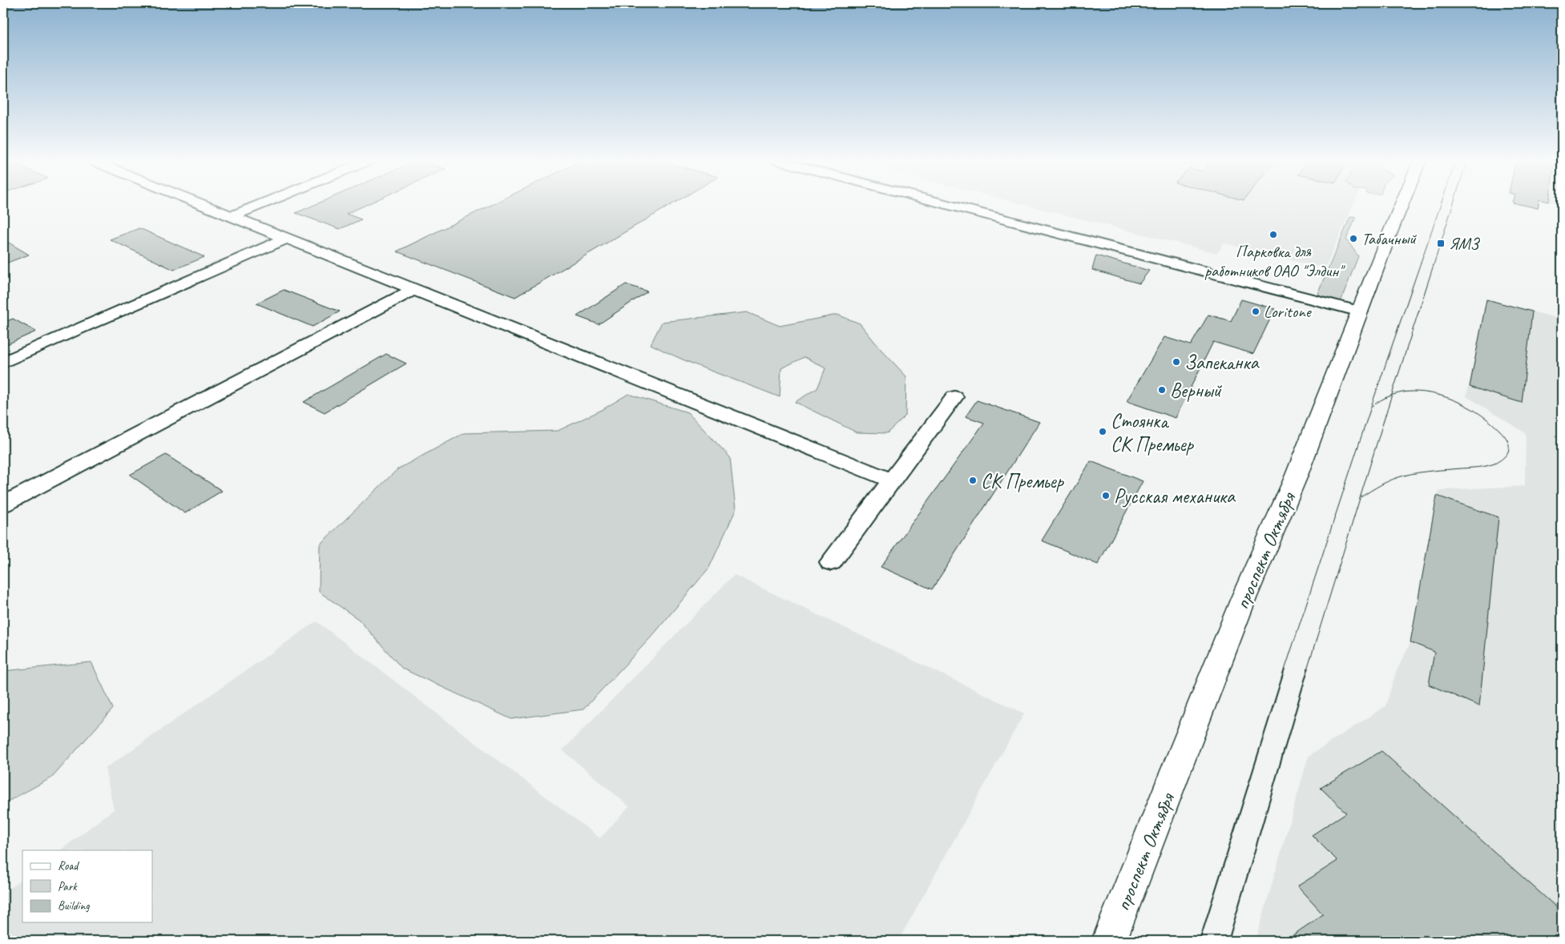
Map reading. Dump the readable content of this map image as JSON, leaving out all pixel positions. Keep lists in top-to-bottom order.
{
  "streets": {
    "main road": ["проспект Октября"]
  },
  "places": {
    "other": [
      "Парковка для работников ОАО \"Элдин\"",
      "Табачный",
      "Loritone",
      "Запеканка",
      "Верный",
      "Стоянка СК Премьер",
      "СК Премьер",
      "Русская механика"
    ],
    "transit": ["ЯМЗ"]
  },
  "legend": ["Road", "Park", "Building"]
}
